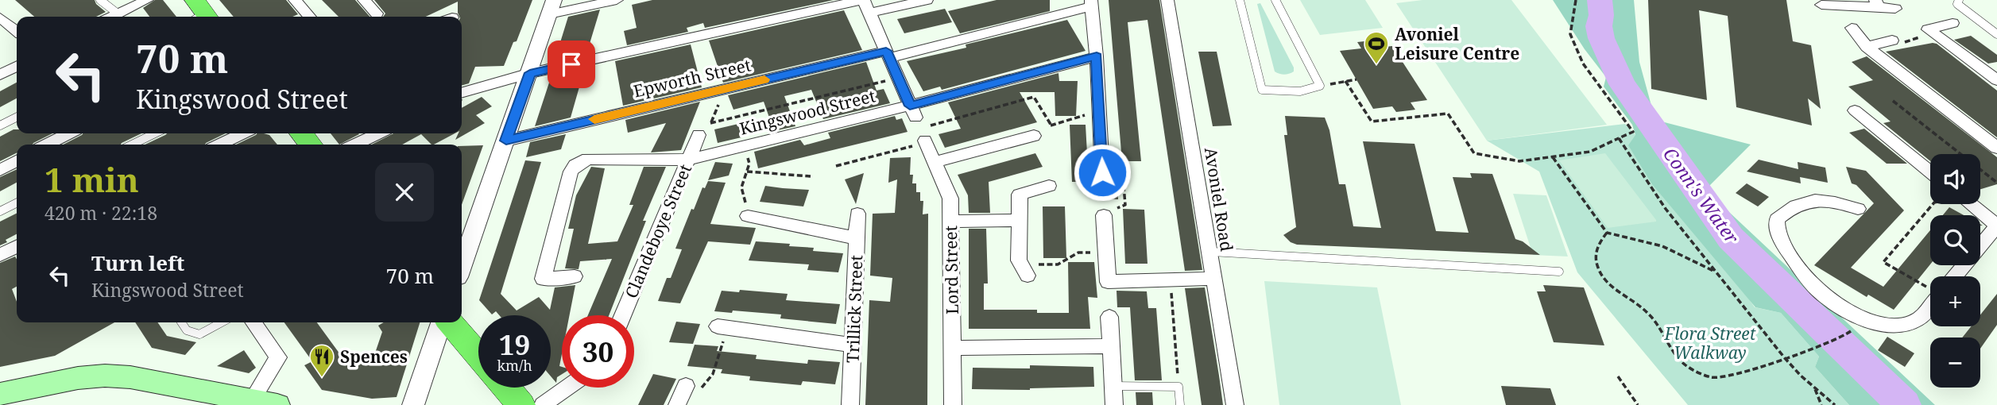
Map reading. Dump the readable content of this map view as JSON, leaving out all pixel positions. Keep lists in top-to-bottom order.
{
  "streets": {
    "street": [
      "Epworth Street",
      "Kingswood Street",
      "Avoniel Road",
      "Clandeboye Street",
      "Lord Street",
      "Trillick Street"
    ]
  },
  "crossings": [
    ["Kingswood Street", "Clandeboye Street"]
  ],
  "water": ["Conn's Water"],
  "parks": ["Flora Street Walkway"],
  "places": {
    "sports": ["Avoniel Leisure Centre"],
    "restaurant": ["Spences"]
  },
  "page": {
    "turn": ["70 m", "Kingswood Street"],
    "heading": ["1 min", "420 m · 22:18"],
    "map_buttons": ["+", "−"],
    "list": [
      {
        "name": "Turn left",
        "note": "Kingswood Street",
        "value": "70 m"
      }
    ],
    "speed": "19 km/h",
    "limit": "30"
  }
}
